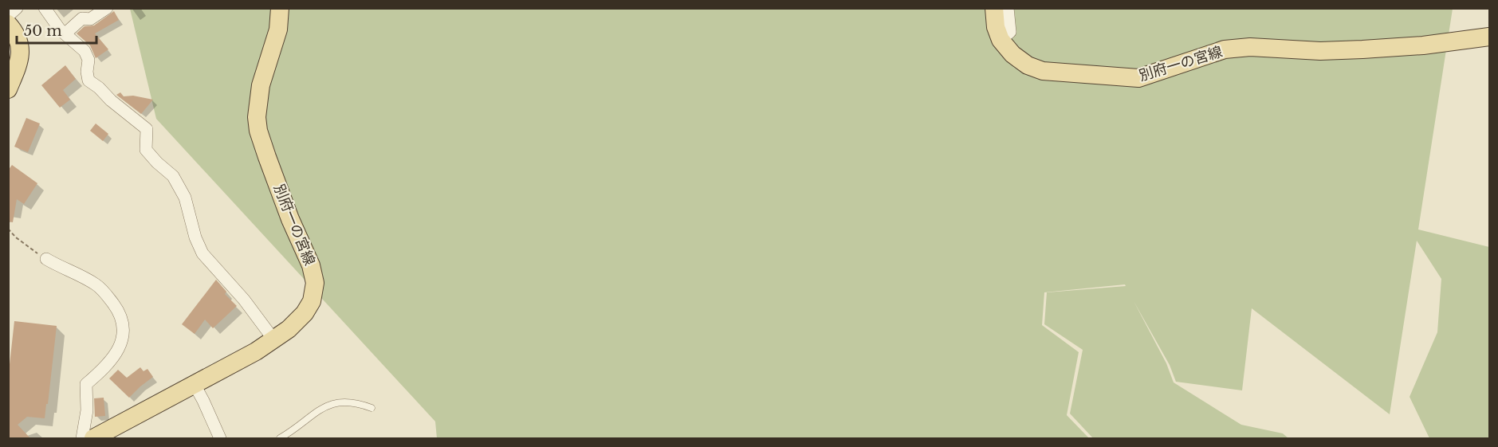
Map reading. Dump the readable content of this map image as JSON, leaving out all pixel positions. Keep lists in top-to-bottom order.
{
  "streets": {
    "main road": ["別府一の宮線"]
  },
  "scale_bar": "50 m"
}
